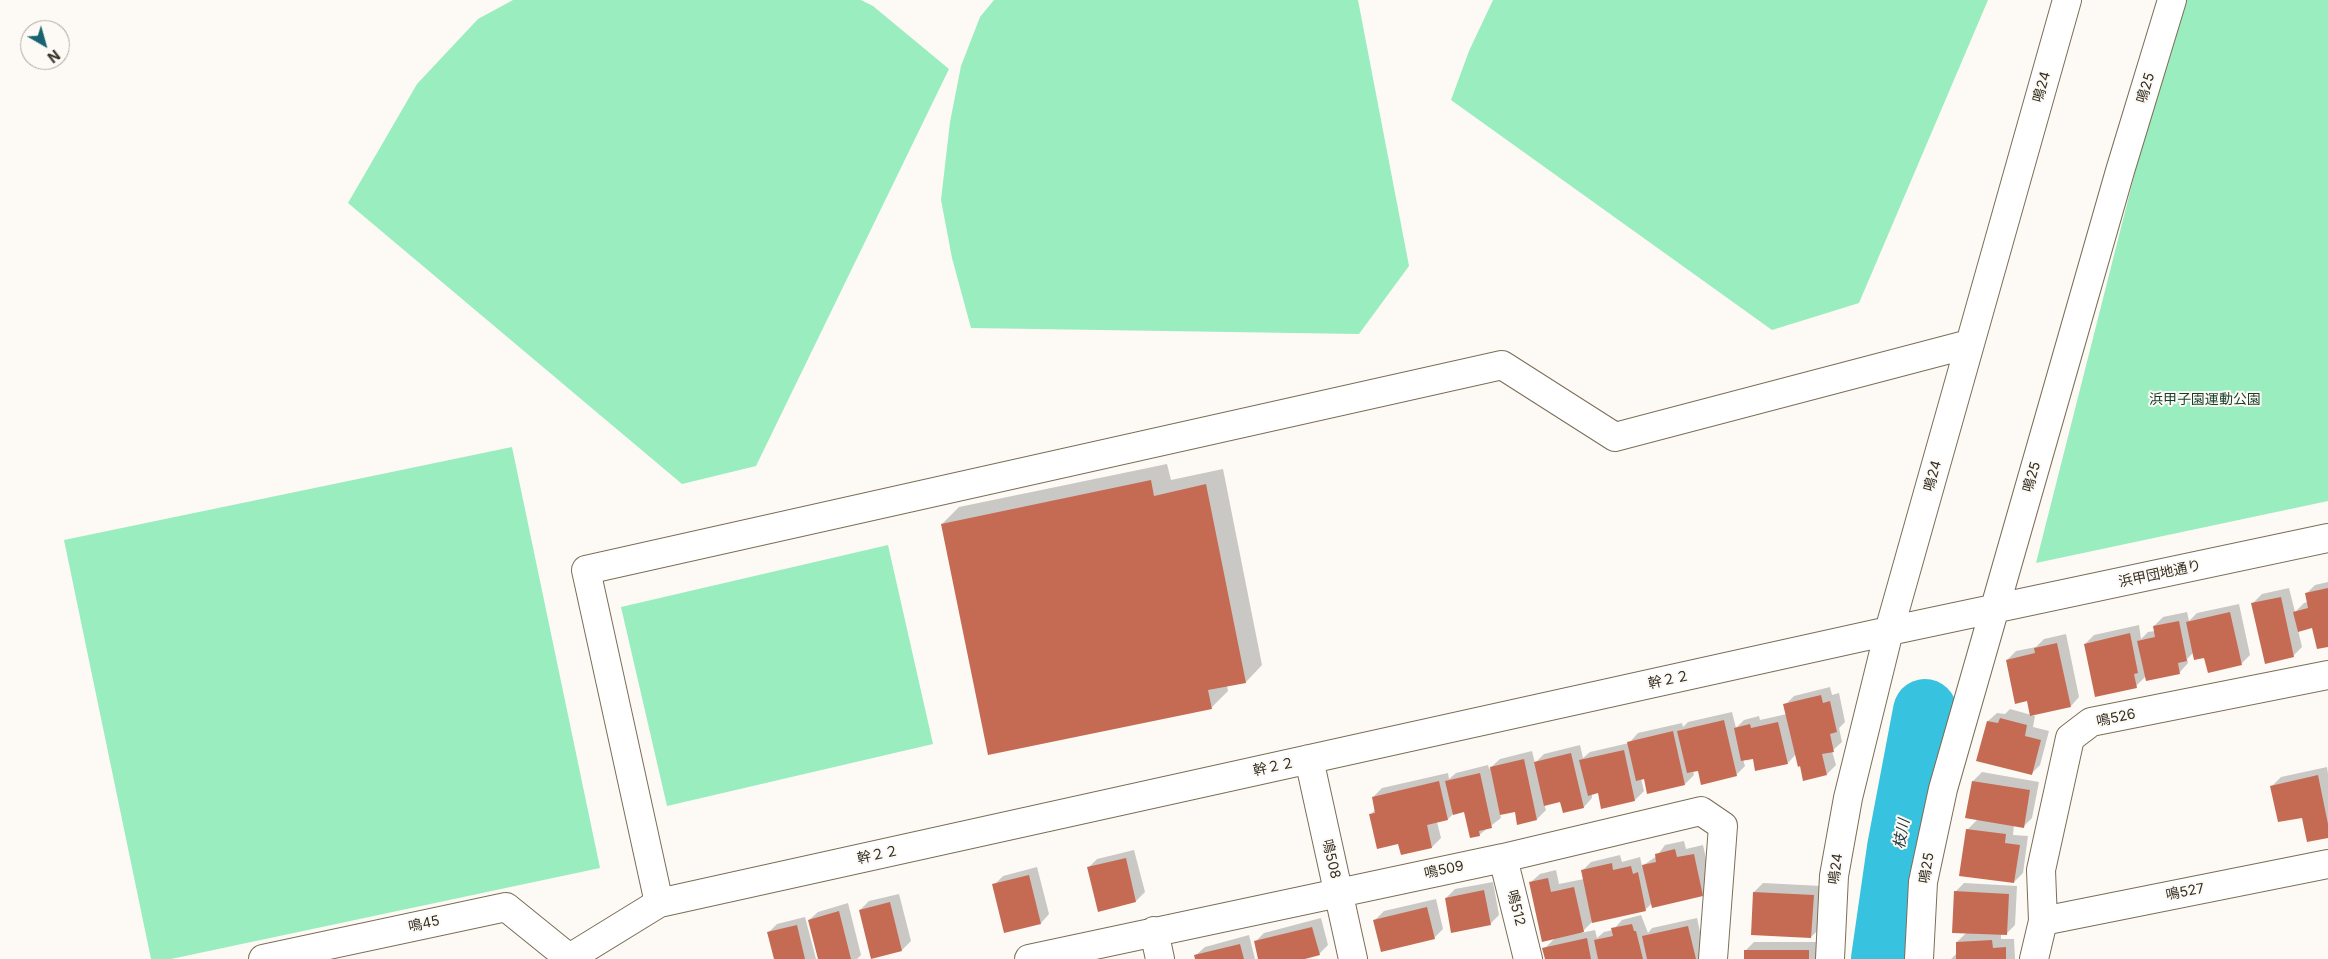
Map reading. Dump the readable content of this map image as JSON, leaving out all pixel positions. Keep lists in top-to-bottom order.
{
  "streets": {
    "street": [
      "鳴24",
      "鳴25",
      "浜甲団地通り",
      "幹２２",
      "鳴526",
      "鳴508",
      "鳴509",
      "鳴527",
      "鳴512",
      "鳴45"
    ]
  },
  "crossings": [
    ["鳴24", "幹２２"],
    ["鳴25", "浜甲団地通り"],
    ["鳴25", "幹２２"],
    ["浜甲団地通り", "幹２２"],
    ["幹２２", "鳴508"],
    ["幹２２", "鳴45"],
    ["鳴526", "鳴527"],
    ["鳴508", "鳴509"],
    ["鳴509", "鳴512"]
  ],
  "water": ["枝川"],
  "parks": ["浜甲子園運動公園"],
  "north": "bottom right"
}
